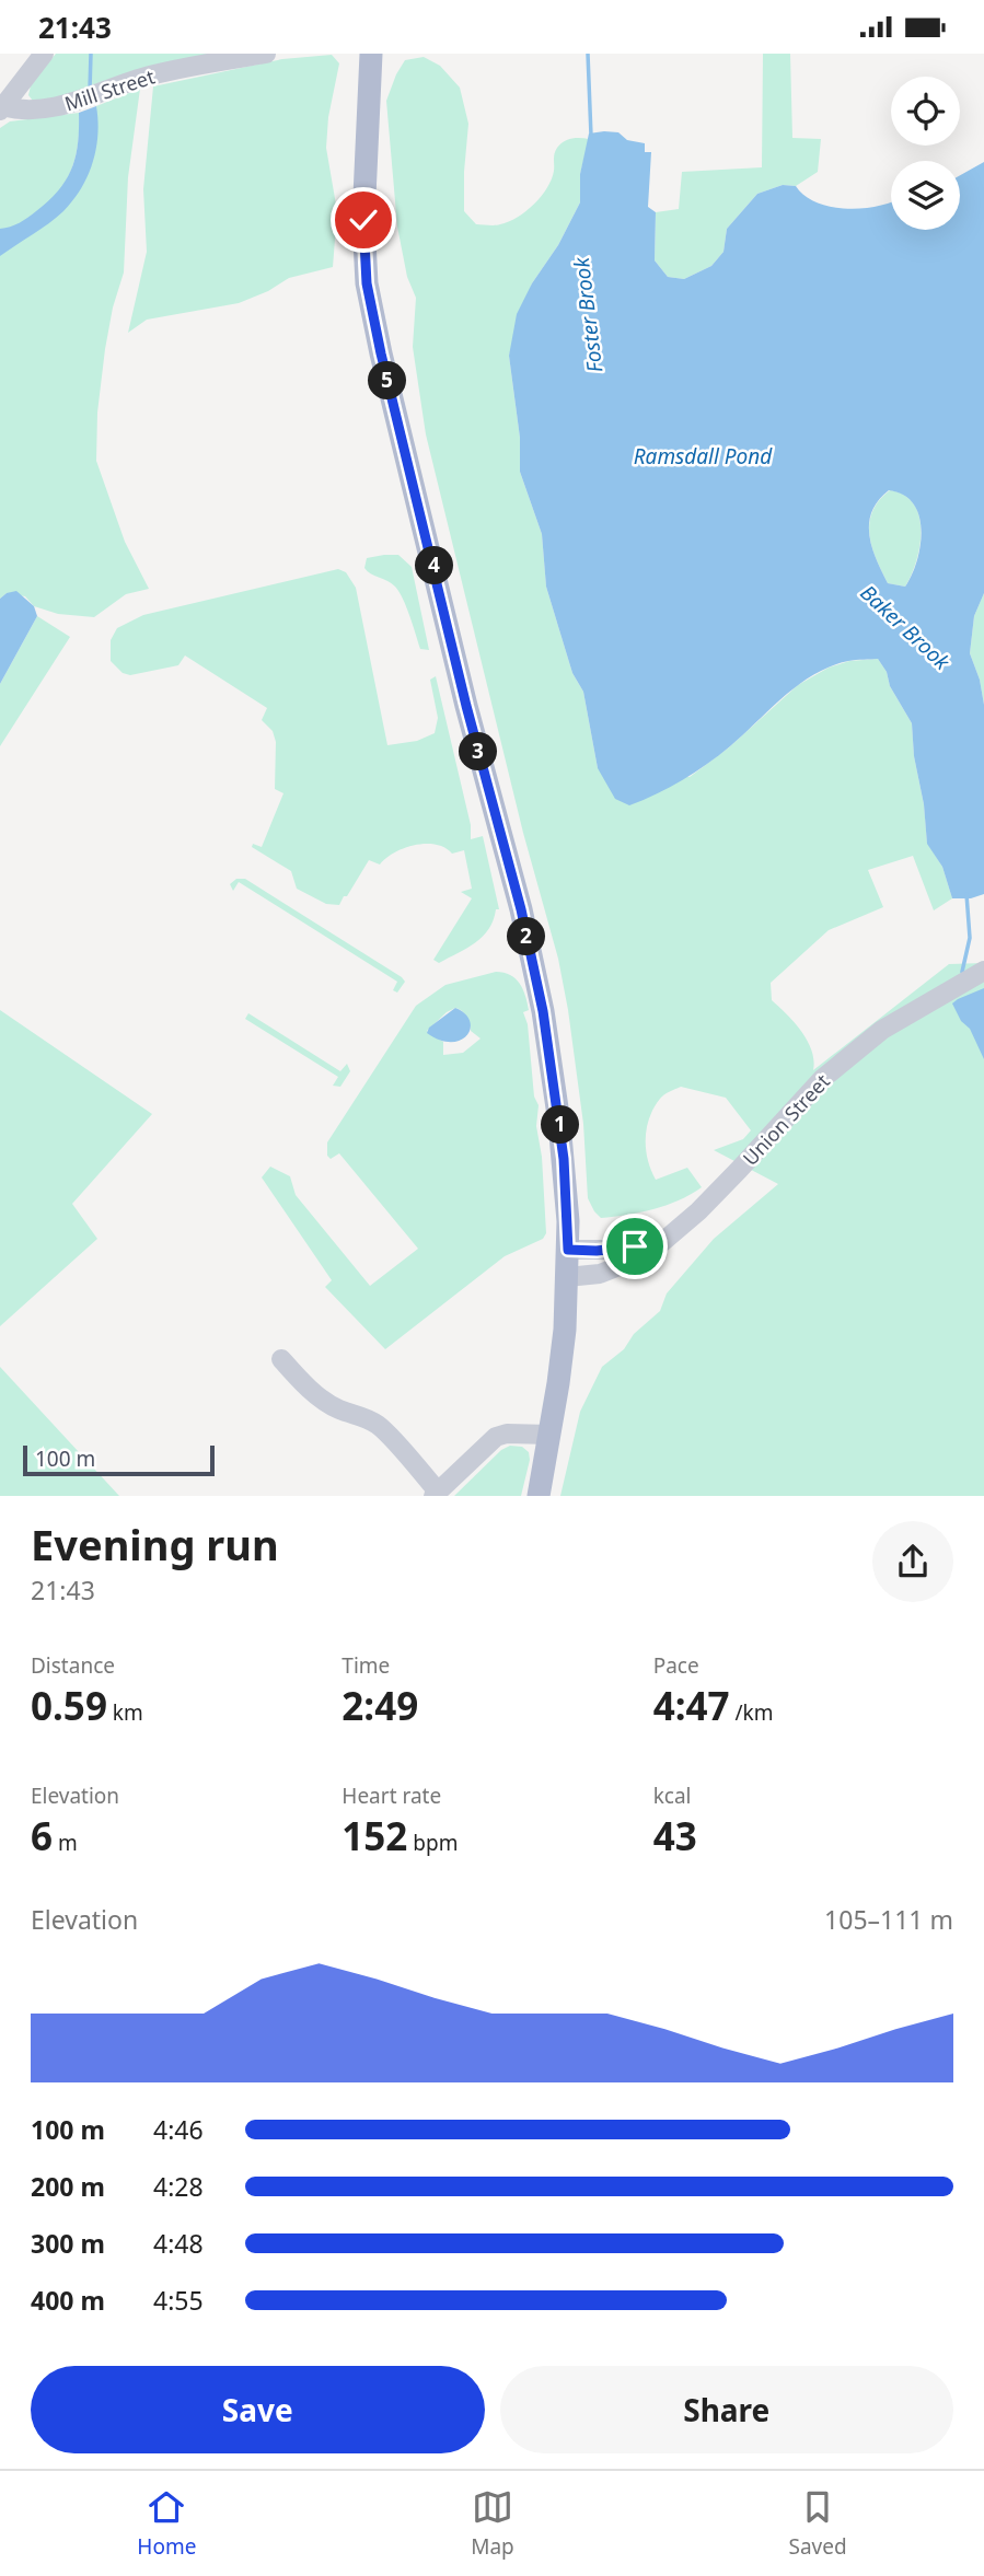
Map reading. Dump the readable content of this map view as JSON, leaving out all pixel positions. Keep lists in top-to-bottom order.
{
  "streets": {
    "street": ["Mill Street", "Union Street"]
  },
  "water": ["Foster Brook", "Ramsdall Pond", "Baker Brook"],
  "scale_bar": "100 m",
  "page": {
    "status": "21:43",
    "pins": [
      "5",
      "4",
      "3",
      "2",
      "1"
    ],
    "scale": "100 m",
    "heading": ["Evening run", "21:43"],
    "stats": [
      ["Distance", "0.59 km"],
      ["Time", "2:49"],
      ["Pace", "4:47 /km"],
      ["Elevation", "6 m"],
      ["Heart rate", "152 bpm"],
      ["kcal", "43"]
    ],
    "chart": ["Elevation", "105–111 m"],
    "list": [
      {
        "name": "100 m",
        "note": "4:46"
      },
      {
        "name": "200 m",
        "note": "4:28"
      },
      {
        "name": "300 m",
        "note": "4:48"
      },
      {
        "name": "400 m",
        "note": "4:55"
      }
    ],
    "buttons": ["Save", "Share"],
    "tabs": ["Home", "Map", "Saved"]
  }
}
